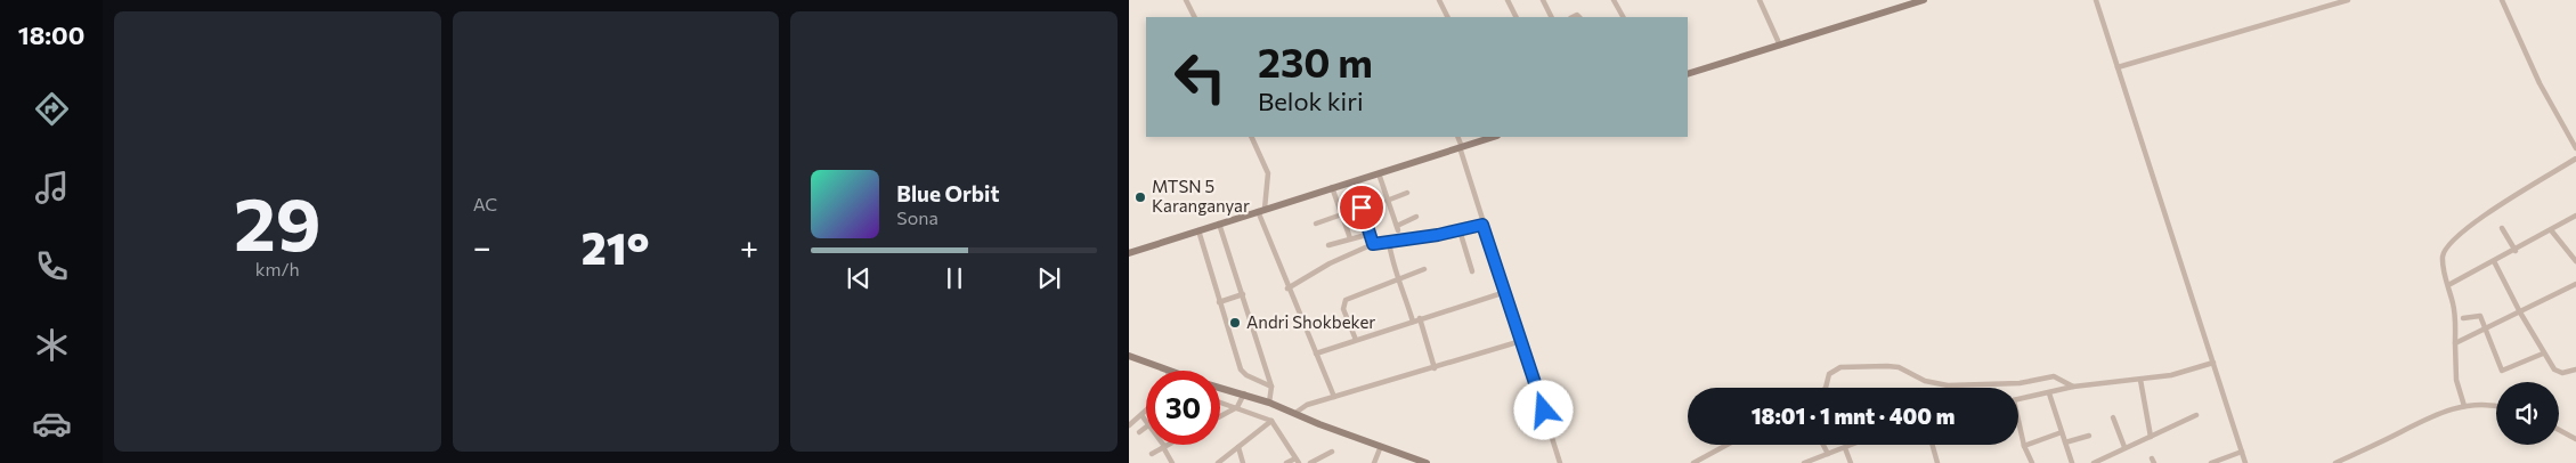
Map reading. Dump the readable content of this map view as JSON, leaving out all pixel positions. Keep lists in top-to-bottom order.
{
  "places": ["MTSN 5 Karanganyar", "Andri Shokbeker"],
  "page": {
    "tabs": "18:00",
    "tile": [
      ["29", "km/h"],
      "AC"
    ],
    "turn": ["230 m", "Belok kiri"],
    "song": ["Blue Orbit", "Sona"],
    "heat": ["−", "21°", "+"],
    "limit": "30",
    "trip": "18:01 · 1 mnt · 400 m"
  }
}
